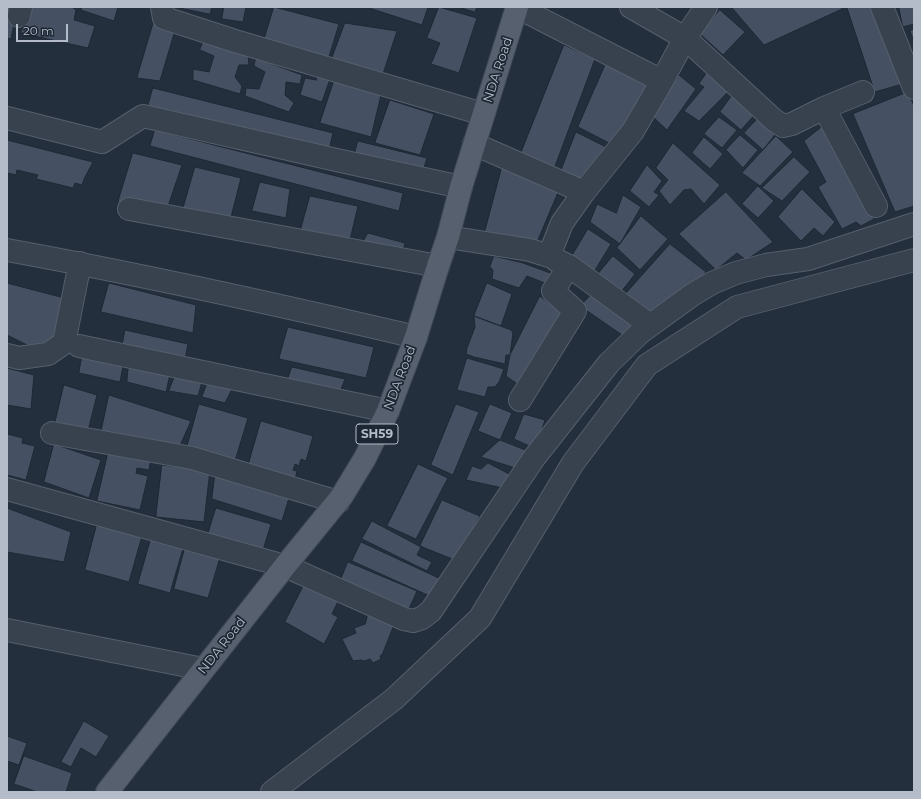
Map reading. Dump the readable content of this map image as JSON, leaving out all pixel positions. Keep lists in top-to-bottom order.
{
  "streets": {
    "main road": ["NDA Road", "SH59"]
  },
  "scale_bar": "20 m"
}
